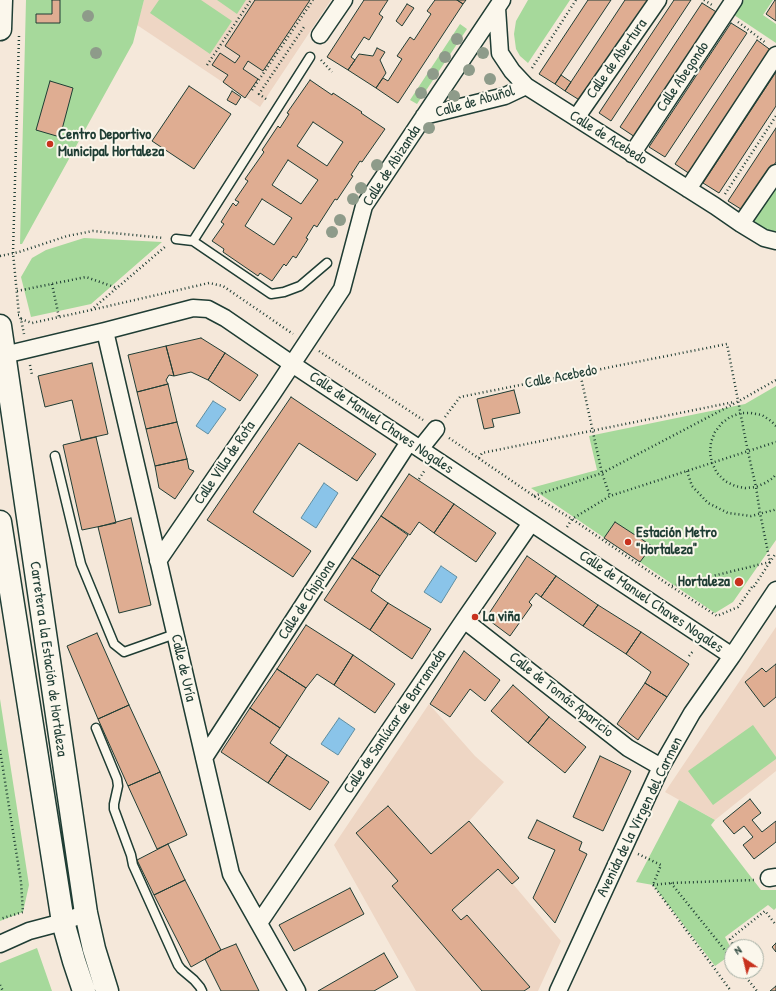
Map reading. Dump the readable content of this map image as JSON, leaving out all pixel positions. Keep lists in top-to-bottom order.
{
  "streets": {
    "street": [
      "Calle de Abertura",
      "Calle Abegondo",
      "Calle de Abuñol",
      "Calle de Acebedo",
      "Calle de Abizanda",
      "Calle de Manuel Chaves Nogales",
      "Calle Villa de Rota",
      "Calle de Chipiona",
      "Carretera a la Estación de Hortaleza",
      "Calle de Uría",
      "Calle de Tomás Aparicio",
      "Calle de Sanlúcar de Barrameda",
      "Avenida de la Virgen del Carmen"
    ],
    "path": ["Calle Acebedo"]
  },
  "crossings": [
    ["Calle de Abertura", "Calle de Acebedo"],
    ["Calle Abegondo", "Calle de Acebedo"],
    ["Calle de Abuñol", "Calle de Acebedo"],
    ["Calle de Abuñol", "Calle de Abizanda"],
    ["Calle de Acebedo", "Calle de Abizanda"],
    ["Calle de Abizanda", "Calle de Manuel Chaves Nogales"],
    ["Calle de Abizanda", "Calle Villa de Rota"],
    ["Calle de Manuel Chaves Nogales", "Calle Villa de Rota"],
    ["Calle de Manuel Chaves Nogales", "Calle de Chipiona"],
    ["Calle de Manuel Chaves Nogales", "Carretera a la Estación de Hortaleza"],
    ["Calle de Manuel Chaves Nogales", "Calle de Uría"],
    ["Calle de Manuel Chaves Nogales", "Calle de Sanlúcar de Barrameda"],
    ["Calle de Manuel Chaves Nogales", "Avenida de la Virgen del Carmen"],
    ["Calle Villa de Rota", "Calle de Uría"],
    ["Calle de Chipiona", "Calle de Uría"],
    ["Calle de Uría", "Calle de Sanlúcar de Barrameda"],
    ["Calle de Tomás Aparicio", "Calle de Sanlúcar de Barrameda"],
    ["Calle de Tomás Aparicio", "Avenida de la Virgen del Carmen"]
  ],
  "places": [
    "Centro Deportivo Municipal Hortaleza",
    "Estación Metro \"Hortaleza\"",
    "Hortaleza",
    "La viña"
  ],
  "north": "top left"
}
